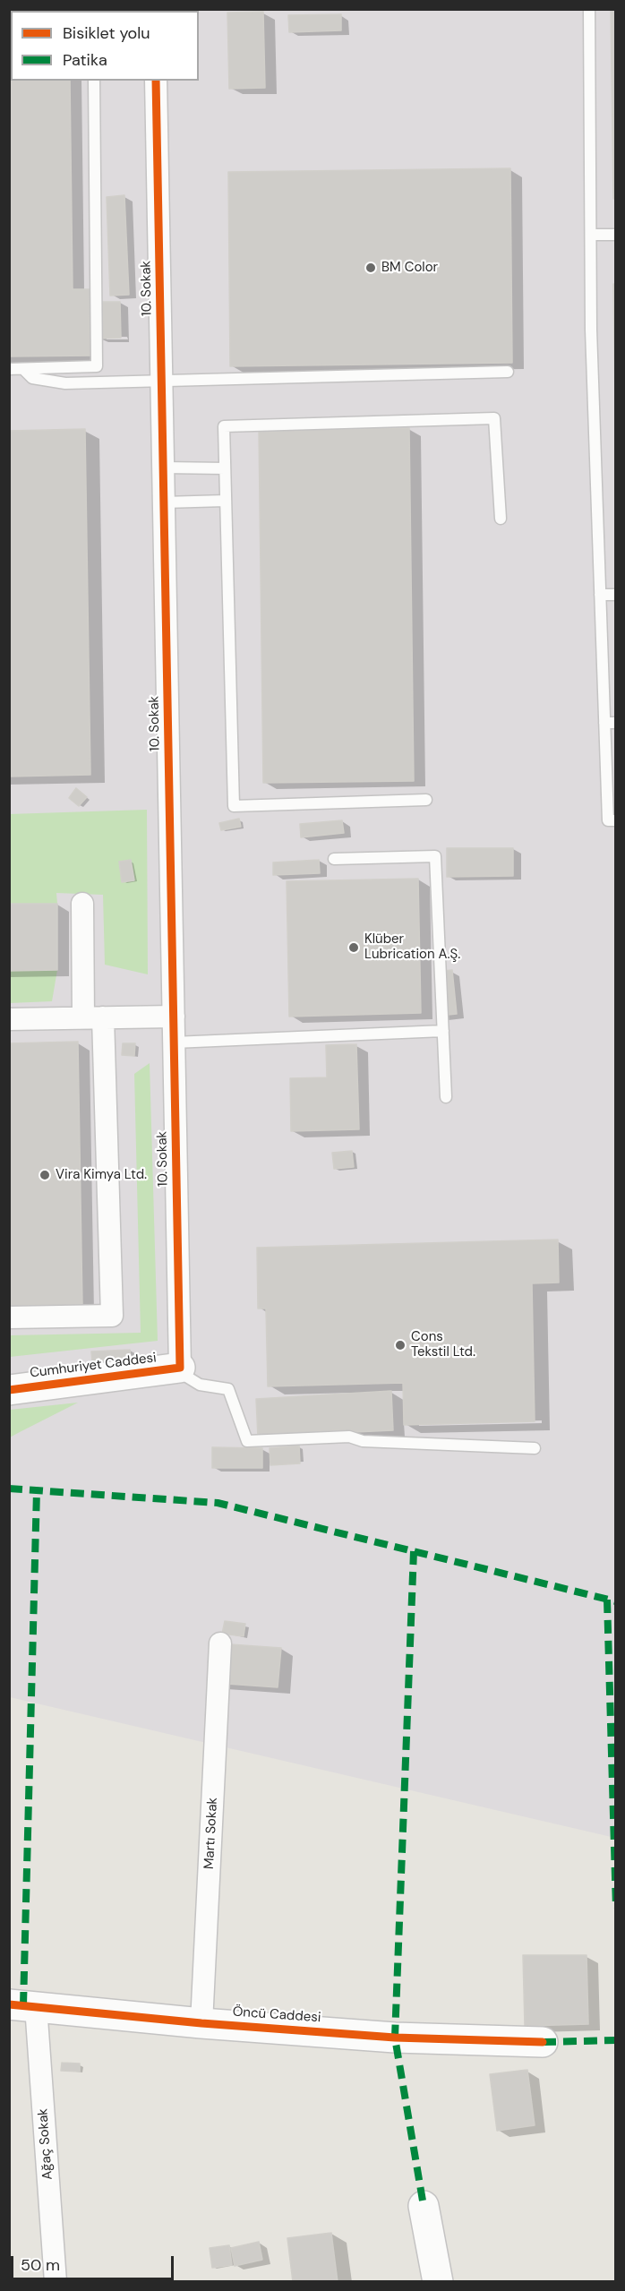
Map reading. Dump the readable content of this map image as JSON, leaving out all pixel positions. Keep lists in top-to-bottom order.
{
  "streets": {
    "street": [
      "10. Sokak",
      "Cumhuriyet Caddesi",
      "Martı Sokak",
      "Öncü Caddesi",
      "Ağaç Sokak"
    ]
  },
  "crossings": [
    ["10. Sokak", "Cumhuriyet Caddesi"],
    ["Martı Sokak", "Öncü Caddesi"],
    ["Öncü Caddesi", "Ağaç Sokak"]
  ],
  "places": [
    "BM Color",
    "Klüber Lubrication A.Ş.",
    "Vira Kimya Ltd.",
    "Cons Tekstil Ltd."
  ],
  "legend": ["Bisiklet yolu", "Patika"],
  "scale_bar": "50 m"
}
